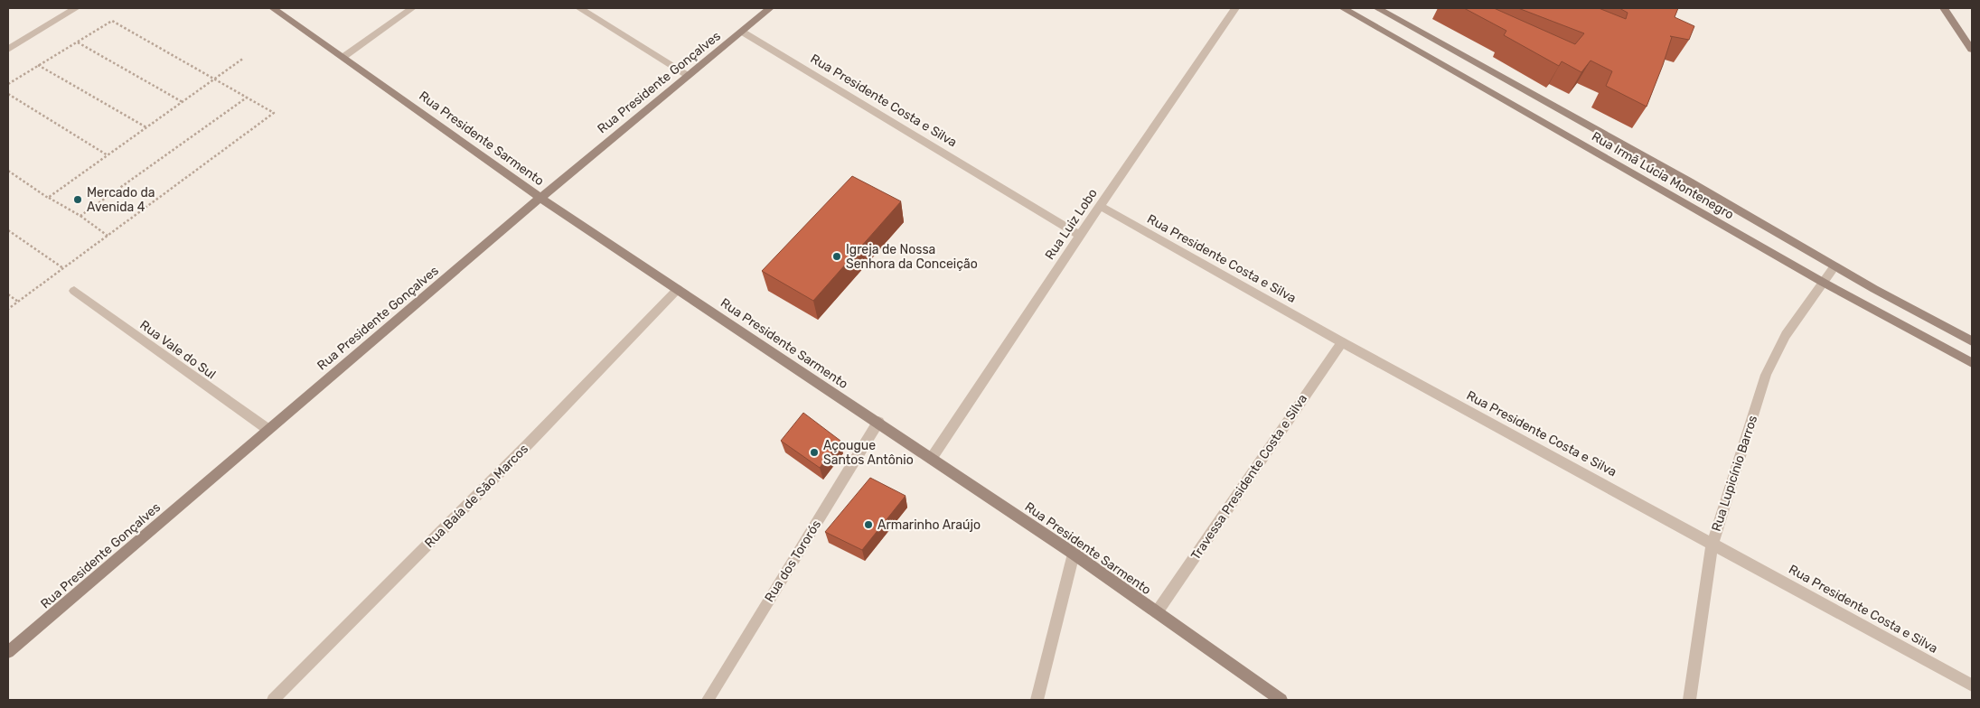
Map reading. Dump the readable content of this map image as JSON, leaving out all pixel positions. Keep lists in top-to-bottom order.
{
  "streets": {
    "street": [
      "Rua Presidente Gonçalves",
      "Rua Presidente Costa e Silva",
      "Rua Presidente Sarmento",
      "Rua Irmã Lúcia Montenegro",
      "Rua Luiz Lobo",
      "Rua Vale do Sul",
      "Rua Lupicínio Barros",
      "Travessa Presidente Costa e Silva",
      "Rua Baía de São Marcos",
      "Rua dos Tororós"
    ]
  },
  "crossings": [
    ["Rua Presidente Gonçalves", "Rua Presidente Costa e Silva"],
    ["Rua Presidente Gonçalves", "Rua Presidente Sarmento"],
    ["Rua Presidente Gonçalves", "Rua Vale do Sul"],
    ["Rua Presidente Costa e Silva", "Rua Luiz Lobo"],
    ["Rua Presidente Costa e Silva", "Rua Lupicínio Barros"],
    ["Rua Presidente Costa e Silva", "Travessa Presidente Costa e Silva"],
    ["Rua Presidente Sarmento", "Rua Luiz Lobo"],
    ["Rua Presidente Sarmento", "Travessa Presidente Costa e Silva"],
    ["Rua Presidente Sarmento", "Rua Baía de São Marcos"],
    ["Rua Presidente Sarmento", "Rua dos Tororós"],
    ["Rua Irmã Lúcia Montenegro", "Rua Lupicínio Barros"]
  ],
  "places": [
    "Mercado da Avenida 4",
    "Igreja de Nossa Senhora da Conceição",
    "Açougue Santos Antônio",
    "Armarinho Araújo"
  ]
}
